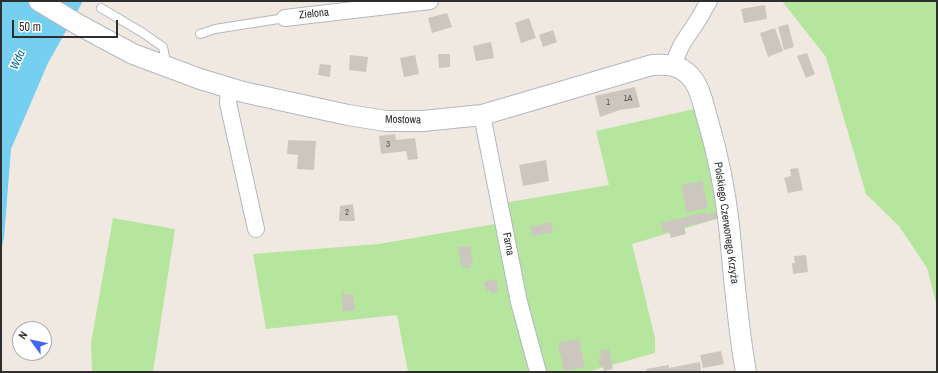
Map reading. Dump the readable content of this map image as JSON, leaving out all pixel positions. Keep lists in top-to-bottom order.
{
  "streets": {
    "street": [
      "Zielona",
      "Mostowa",
      "Polskiego Czerwonego Krzyża",
      "Farna"
    ]
  },
  "crossings": [
    ["Mostowa", "Polskiego Czerwonego Krzyża"],
    ["Mostowa", "Farna"]
  ],
  "water": ["Wda"],
  "house_numbers": [
    "1A",
    "1",
    "3",
    "2"
  ],
  "scale_bar": "50 m",
  "north": "top left"
}
